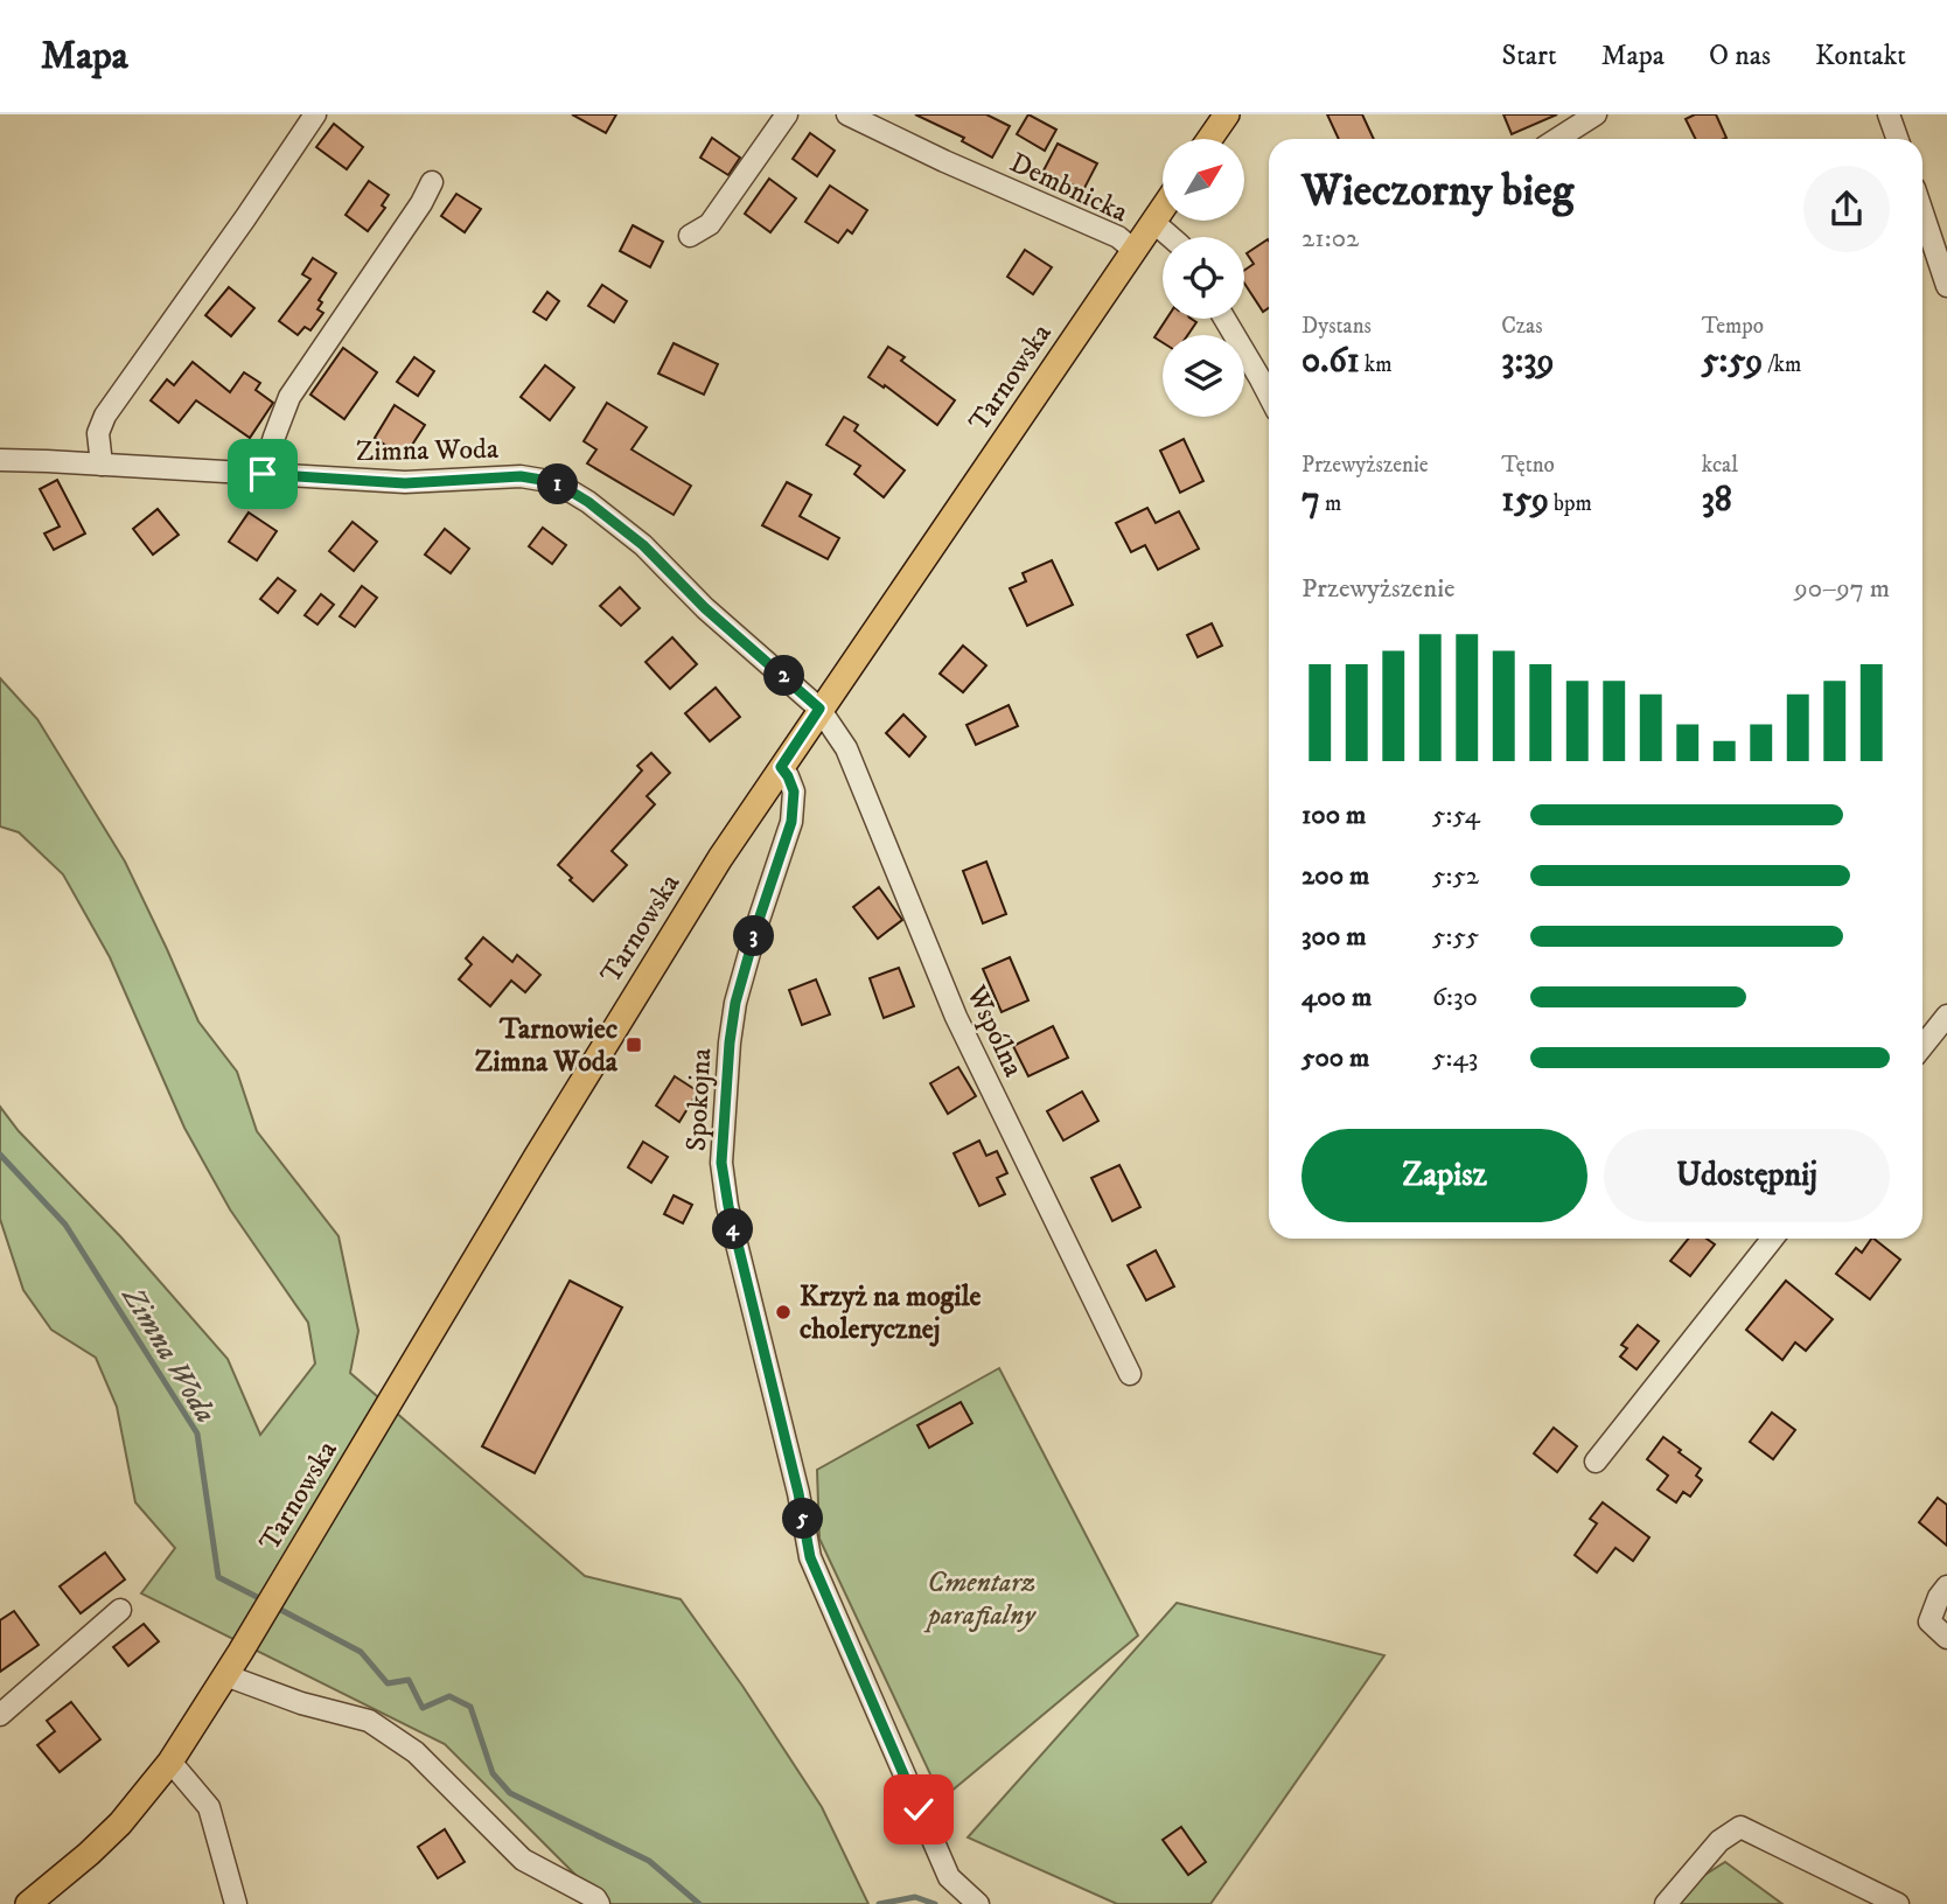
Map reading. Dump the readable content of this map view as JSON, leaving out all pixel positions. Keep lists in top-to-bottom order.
{
  "streets": {
    "main road": ["Tarnowska"],
    "street": [
      "Dembnicka",
      "Zimna Woda",
      "Wspólna",
      "Spokojna"
    ]
  },
  "crossings": [
    ["Dembnicka", "Tarnowska"],
    ["Tarnowska", "Zimna Woda"],
    ["Tarnowska", "Wspólna"],
    ["Tarnowska", "Spokojna"],
    ["Zimna Woda", "Wspólna"]
  ],
  "water": ["Zimna Woda"],
  "parks": ["Cmentarz parafialny"],
  "places": {
    "transit": ["Tarnowiec Zimna Woda"],
    "other": ["Krzyż na mogile cholerycznej"]
  },
  "north": "top right",
  "page": {
    "header": "Mapa",
    "nav": [
      "Start",
      "Mapa",
      "O nas",
      "Kontakt"
    ],
    "heading": ["Wieczorny bieg", "21:02"],
    "stats": [
      ["Dystans", "0.61 km"],
      ["Czas", "3:39"],
      ["Tempo", "5:59 /km"],
      ["Przewyższenie", "7 m"],
      ["Tętno", "159 bpm"],
      ["kcal", "38"]
    ],
    "pins": [
      "1",
      "2",
      "3",
      "4",
      "5"
    ],
    "chart": ["Przewyższenie", "90–97 m"],
    "list": [
      {
        "name": "100 m",
        "note": "5:54"
      },
      {
        "name": "200 m",
        "note": "5:52"
      },
      {
        "name": "300 m",
        "note": "5:55"
      },
      {
        "name": "400 m",
        "note": "6:30"
      },
      {
        "name": "500 m",
        "note": "5:43"
      }
    ],
    "buttons": ["Zapisz", "Udostępnij"]
  }
}
